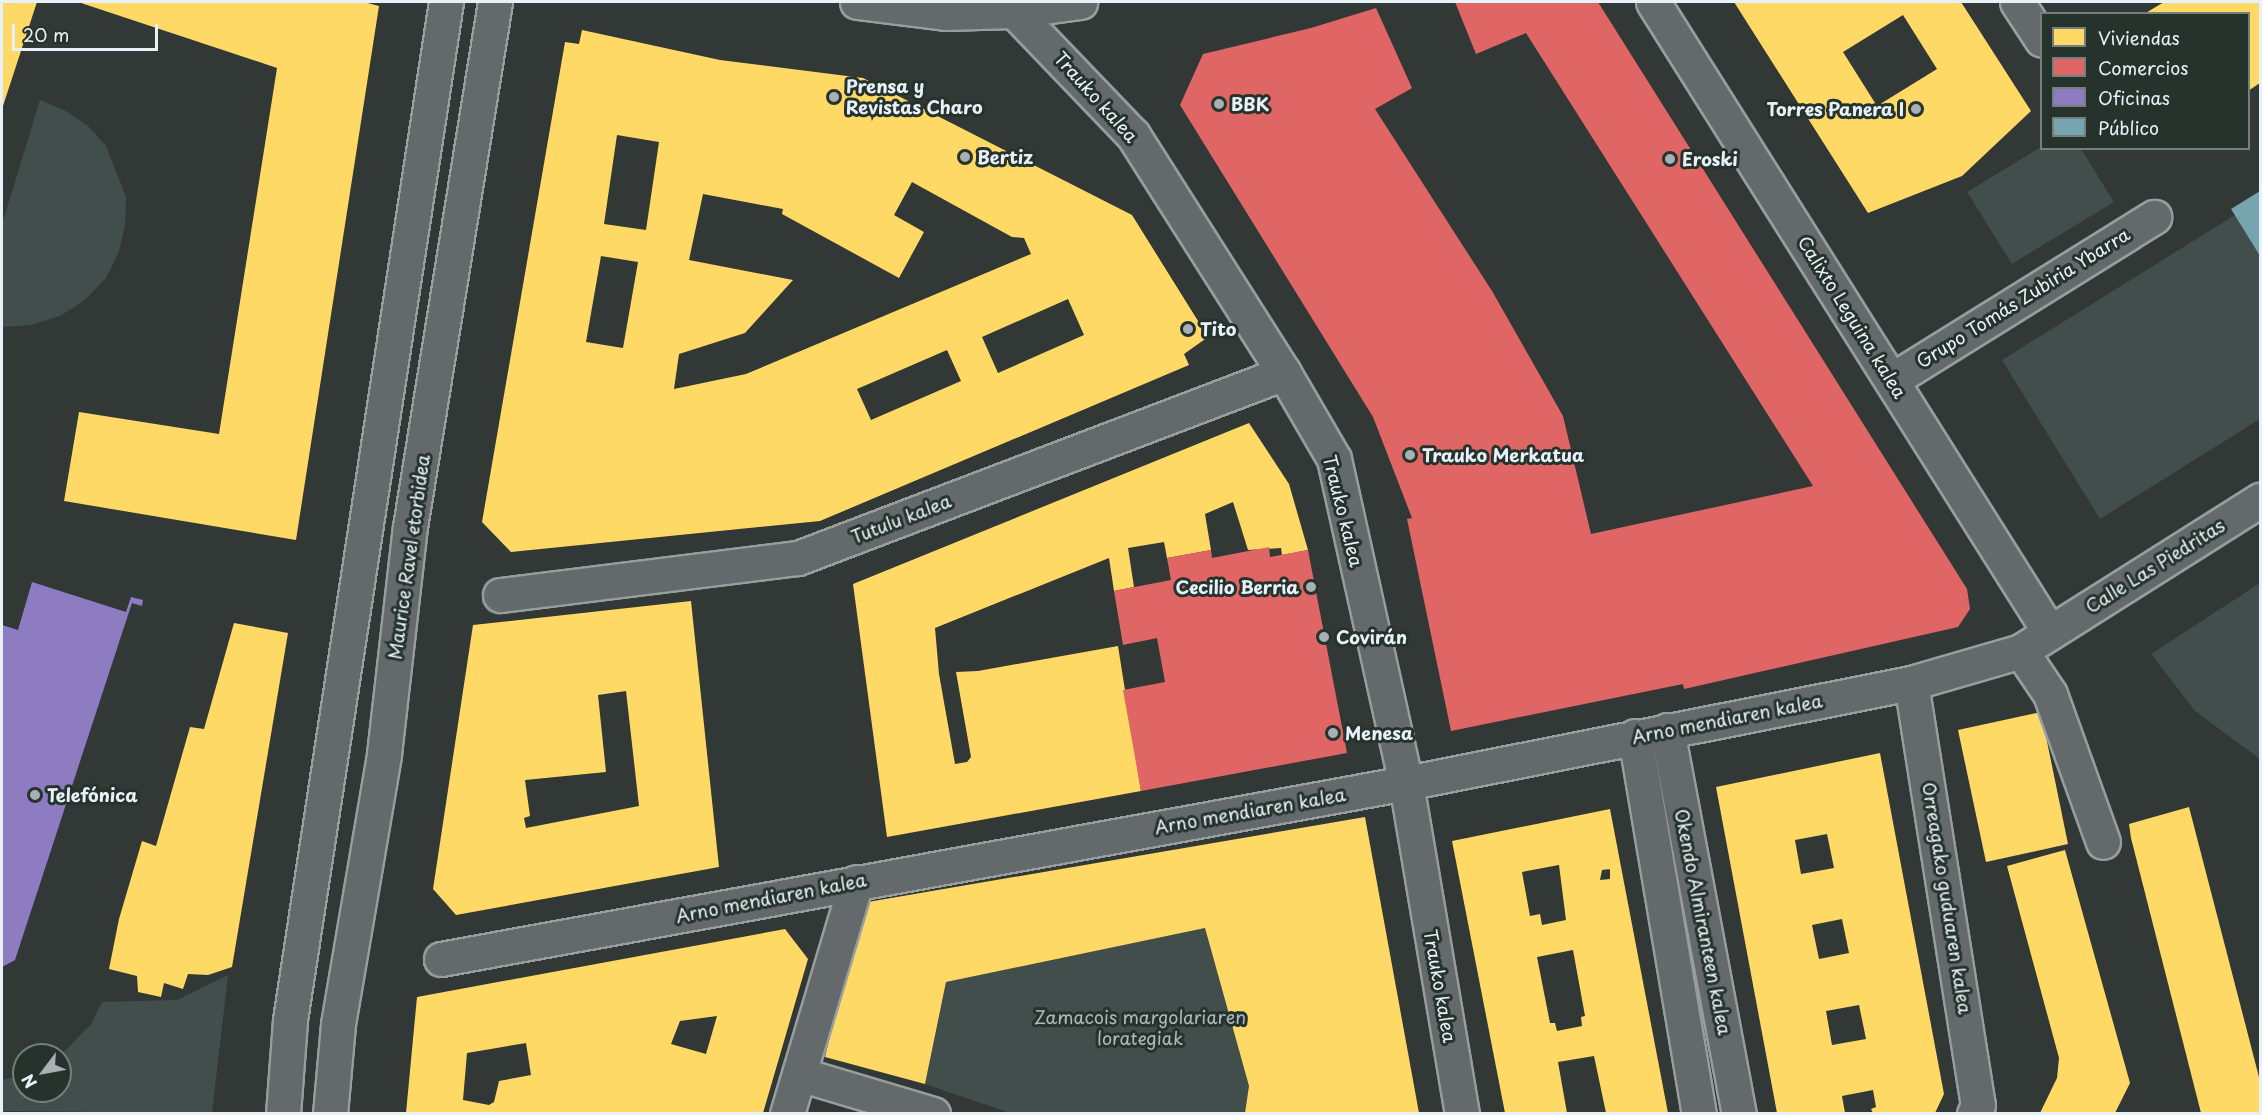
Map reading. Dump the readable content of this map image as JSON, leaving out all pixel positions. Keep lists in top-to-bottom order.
{
  "streets": {
    "street": [
      "Trauko kalea",
      "Grupo Tomás Zubiria Ybarra",
      "Calixto Leguina kalea",
      "Tutulu kalea",
      "Maurice Ravel etorbidea",
      "Calle Las Piedritas",
      "Arno mendiaren kalea",
      "Orreagako guduaren kalea",
      "Okendo Almiranteen kalea"
    ]
  },
  "crossings": [
    ["Trauko kalea", "Tutulu kalea"],
    ["Trauko kalea", "Arno mendiaren kalea"],
    ["Grupo Tomás Zubiria Ybarra", "Calixto Leguina kalea"],
    ["Calixto Leguina kalea", "Calle Las Piedritas"],
    ["Calixto Leguina kalea", "Arno mendiaren kalea"],
    ["Calle Las Piedritas", "Arno mendiaren kalea"],
    ["Arno mendiaren kalea", "Orreagako guduaren kalea"],
    ["Arno mendiaren kalea", "Okendo Almiranteen kalea"]
  ],
  "parks": ["Zamacois margolariaren lorategiak"],
  "places": [
    "Prensa y Revistas Charo",
    "BBK",
    "Torres Panera I",
    "Bertiz",
    "Eroski",
    "Tito",
    "Trauko Merkatua",
    "Cecilio Berria",
    "Covirán",
    "Menesa",
    "Telefónica"
  ],
  "legend": [
    "Viviendas",
    "Comercios",
    "Oficinas",
    "Público"
  ],
  "scale_bar": "20 m",
  "north": "bottom left"
}
